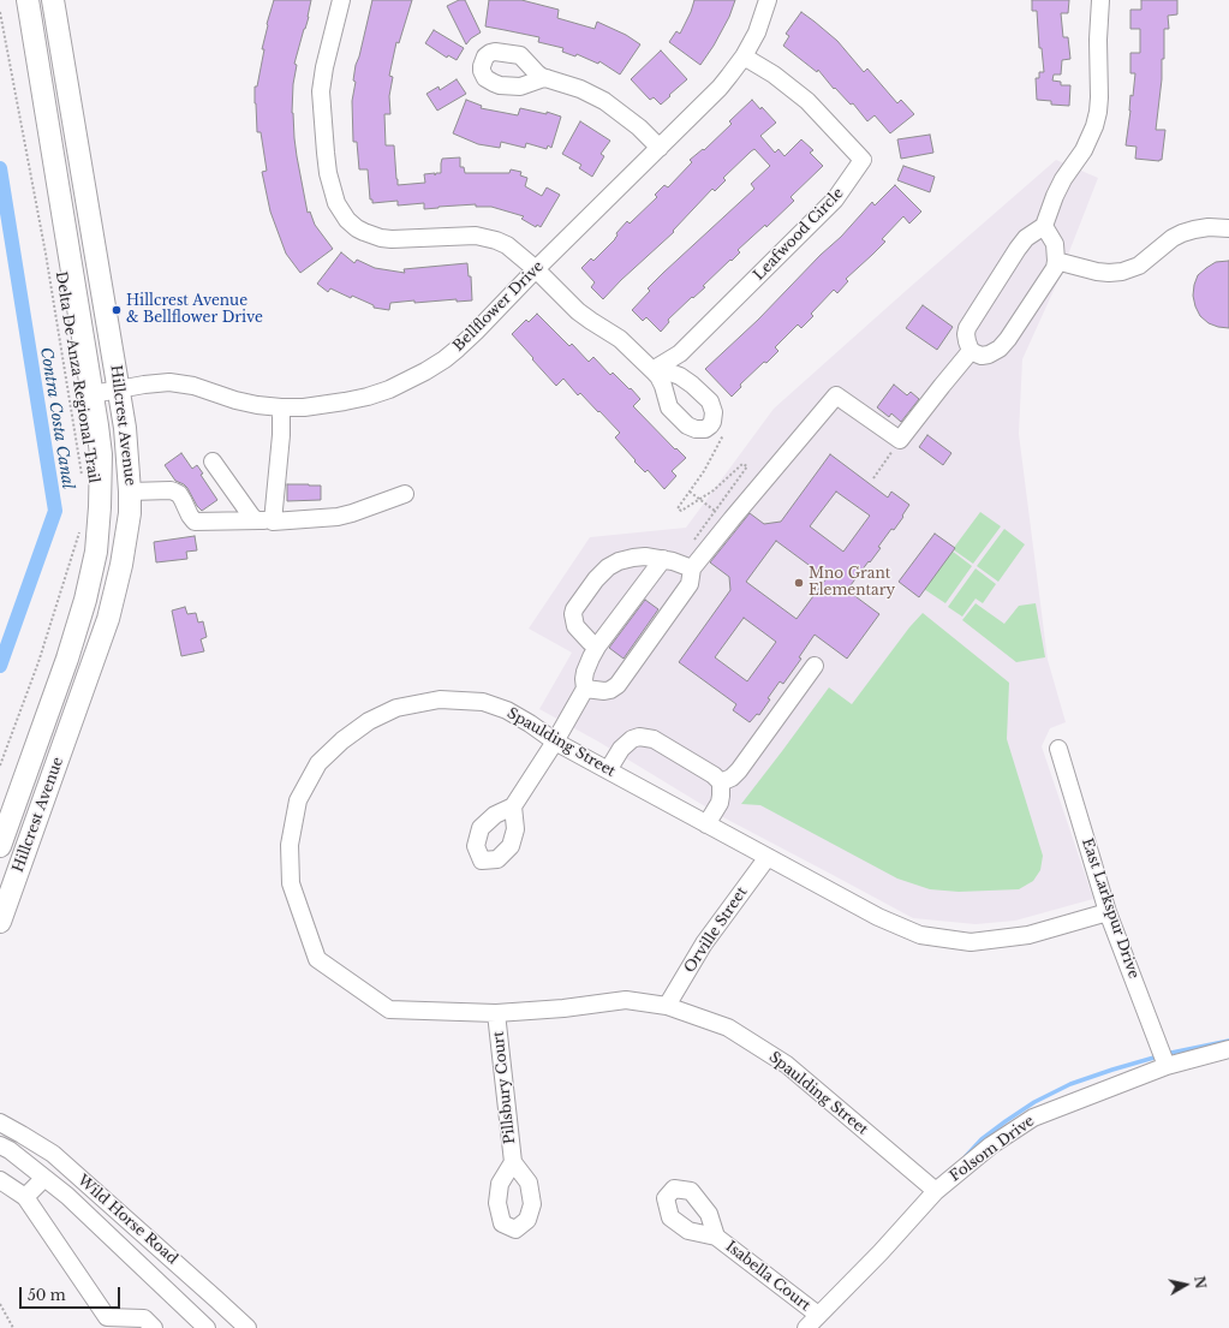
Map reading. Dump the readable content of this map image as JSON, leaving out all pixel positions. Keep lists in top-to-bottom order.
{
  "streets": {
    "main road": ["Hillcrest Avenue"],
    "street": [
      "Leafwood Circle",
      "Bellflower Drive",
      "Spaulding Street",
      "East Larkspur Drive",
      "Orville Street",
      "Pillsbury Court",
      "Folsom Drive",
      "Wild Horse Road",
      "Isabella Court"
    ],
    "path": ["Delta De Anza Regional Trail"]
  },
  "crossings": [
    ["Leafwood Circle", "Bellflower Drive"],
    ["Bellflower Drive", "Hillcrest Avenue"],
    ["Spaulding Street", "East Larkspur Drive"],
    ["Spaulding Street", "Orville Street"],
    ["Spaulding Street", "Pillsbury Court"],
    ["Spaulding Street", "Folsom Drive"],
    ["East Larkspur Drive", "Folsom Drive"],
    ["Folsom Drive", "Isabella Court"]
  ],
  "water": ["Contra Costa Canal"],
  "places": ["Hillcrest Avenue & Bellflower Drive", "Mno Grant Elementary"],
  "scale_bar": "50 m",
  "north": "right"
}
